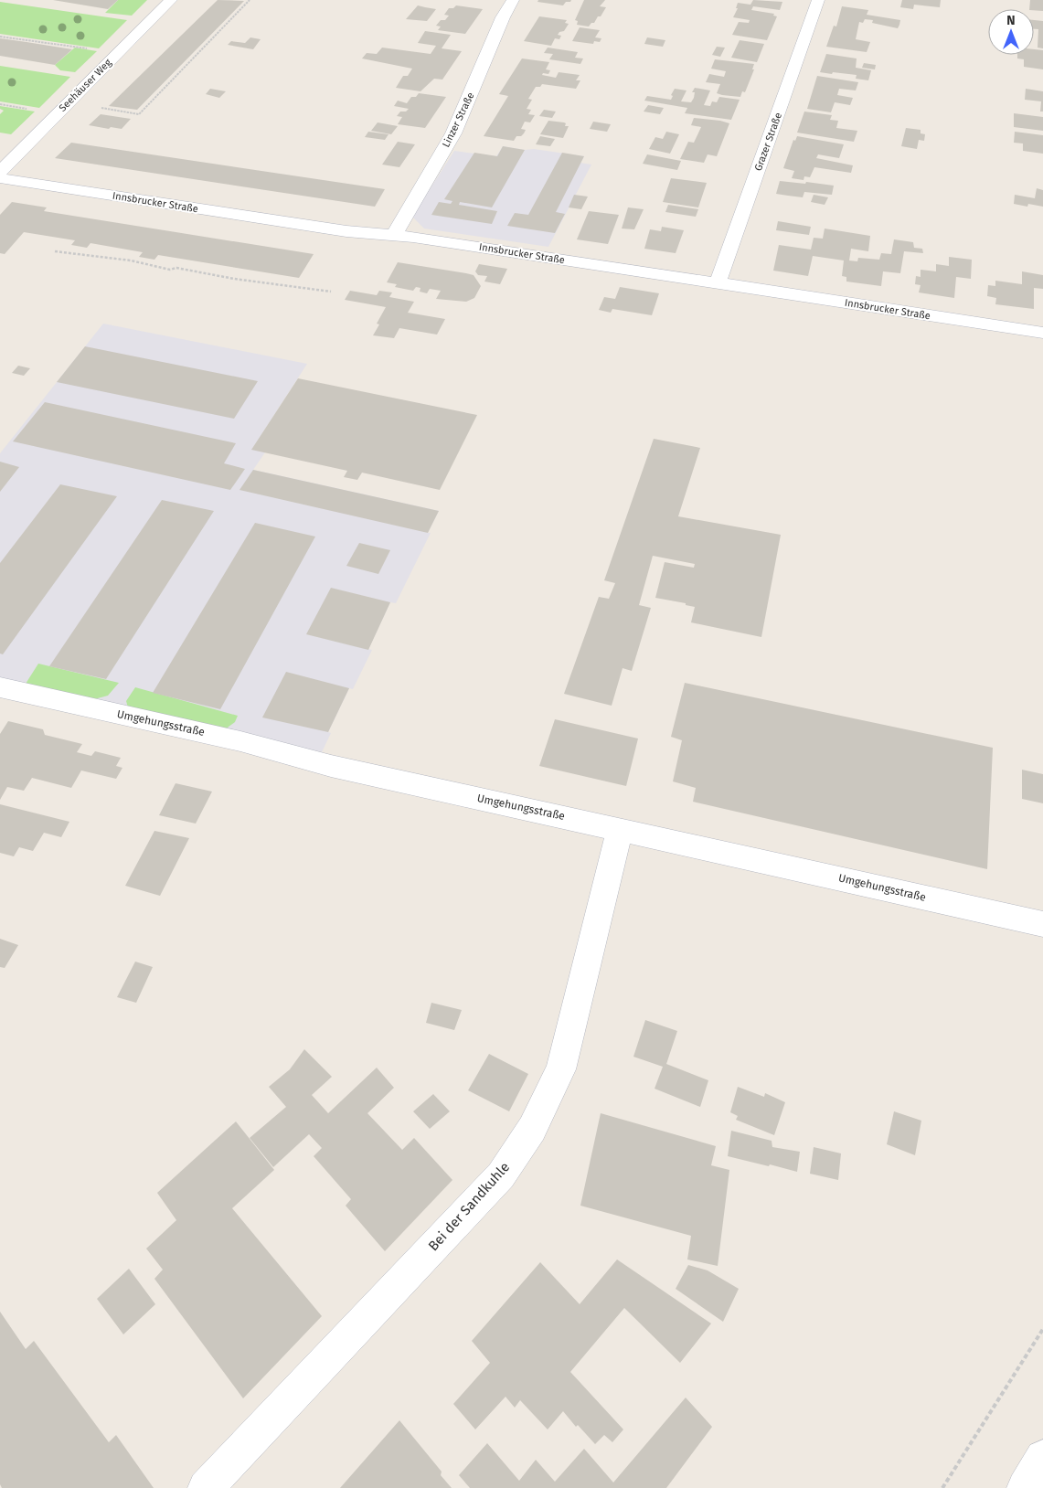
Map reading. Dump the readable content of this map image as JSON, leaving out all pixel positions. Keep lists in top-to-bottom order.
{
  "streets": {
    "street": [
      "Seehäuser Weg",
      "Linzer Straße",
      "Grazer Straße",
      "Innsbrucker Straße",
      "Umgehungsstraße",
      "Bei der Sandkuhle"
    ]
  },
  "crossings": [
    ["Linzer Straße", "Innsbrucker Straße"],
    ["Grazer Straße", "Innsbrucker Straße"],
    ["Umgehungsstraße", "Bei der Sandkuhle"]
  ],
  "north": "top"
}
